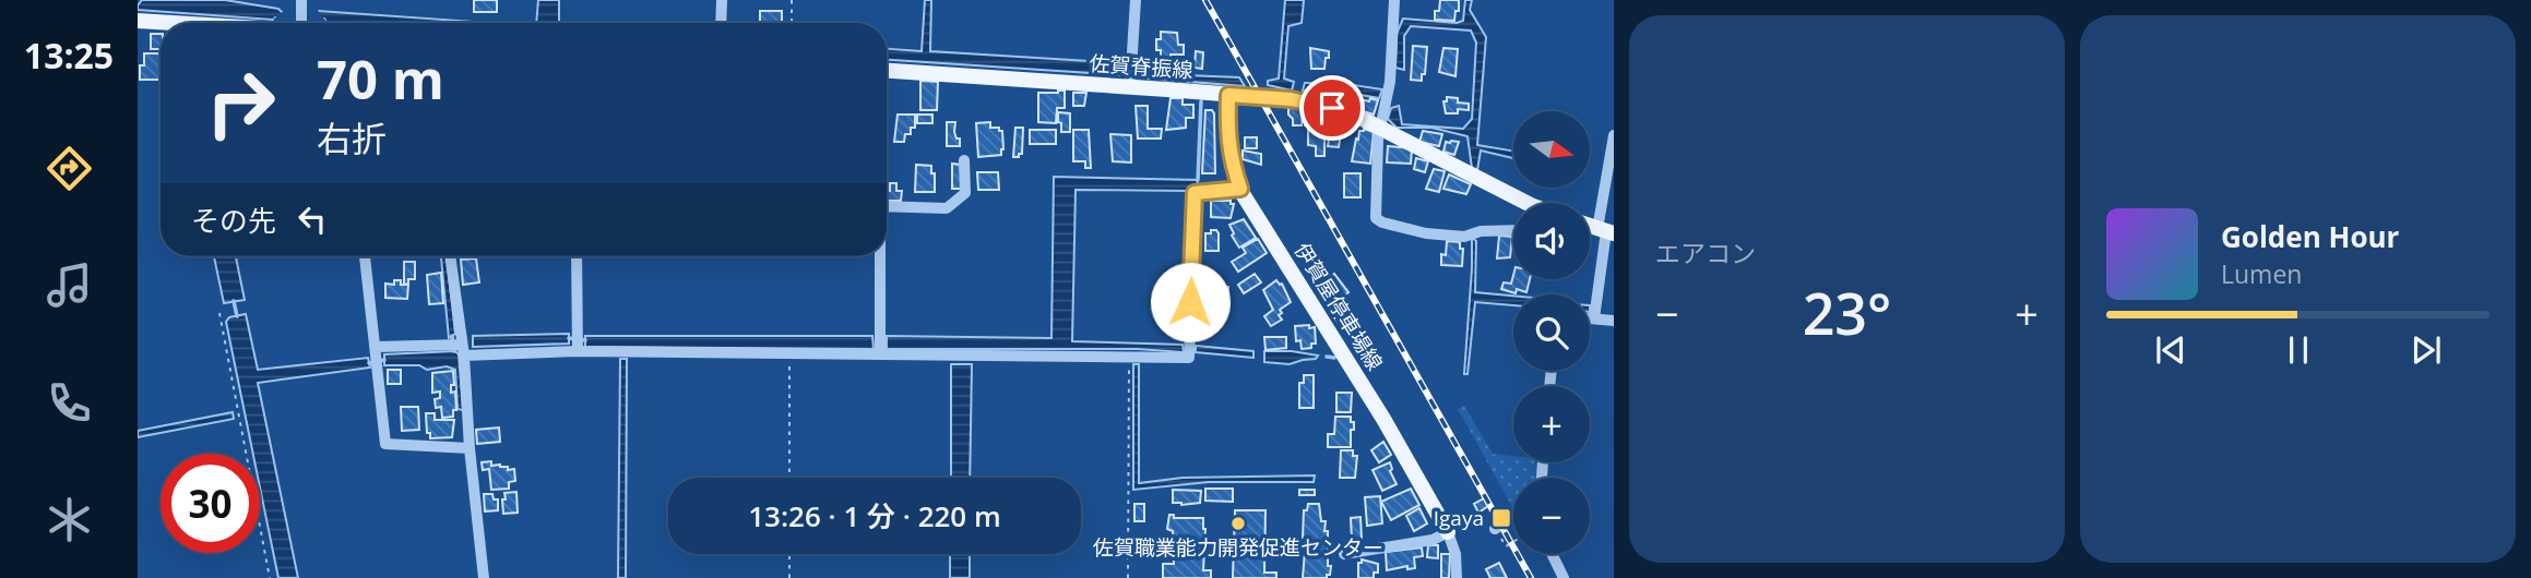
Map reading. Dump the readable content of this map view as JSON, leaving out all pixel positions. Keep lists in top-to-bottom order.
{
  "streets": {
    "main road": ["佐賀脊振線", "伊賀屋停車場線"]
  },
  "crossings": [
    ["佐賀脊振線", "伊賀屋停車場線"]
  ],
  "places": {
    "transit": ["Igaya"],
    "other": ["佐賀職業能力開発促進センター"]
  },
  "north": "right",
  "page": {
    "tabs": "13:25",
    "tile": "エアコン",
    "turn": ["70 m", "右折"],
    "map_buttons": ["+", "−"],
    "then": "その先",
    "song": ["Golden Hour", "Lumen"],
    "heat": ["−", "23°", "+"],
    "limit": "30",
    "trip": "13:26 · 1 分 · 220 m"
  }
}
